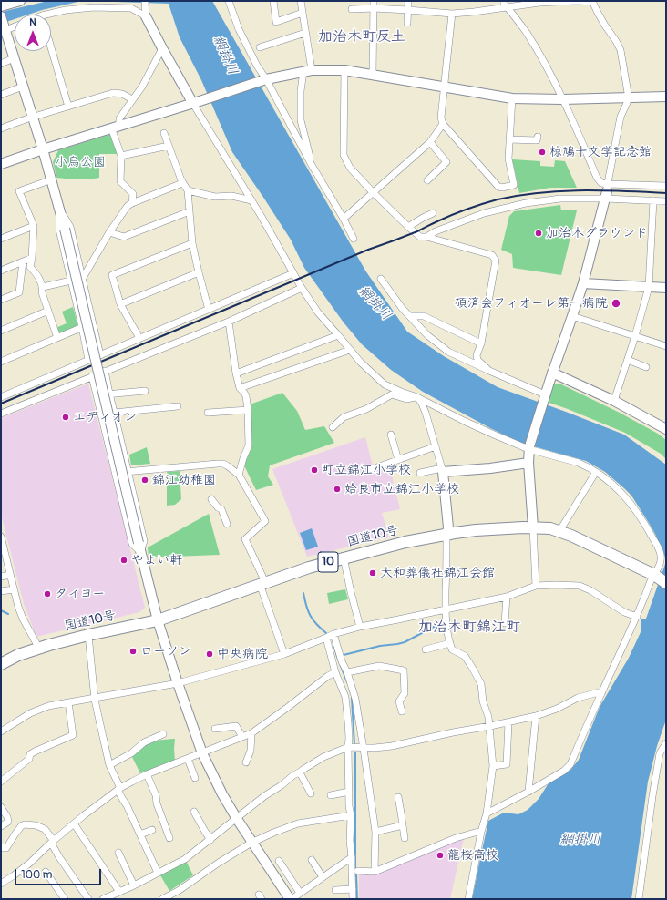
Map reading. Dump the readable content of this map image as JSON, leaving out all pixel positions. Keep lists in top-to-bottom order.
{
  "streets": {
    "highway": ["国道10号", "10"]
  },
  "districts": ["加治木町反土", "加治木町錦江町"],
  "water": ["網掛川"],
  "parks": ["小烏公園"],
  "places": [
    "椋鳩十文学記念館",
    "加治木グラウンド",
    "碩済会フィオーレ第一病院",
    "エディオン",
    "町立錦江小学校",
    "錦江幼稚園",
    "姶良市立錦江小学校",
    "やよい軒",
    "大和葬儀社錦江会館",
    "タイヨー",
    "ローソン",
    "中央病院",
    "龍桜高校"
  ],
  "scale_bar": "100 m",
  "north": "top"
}
